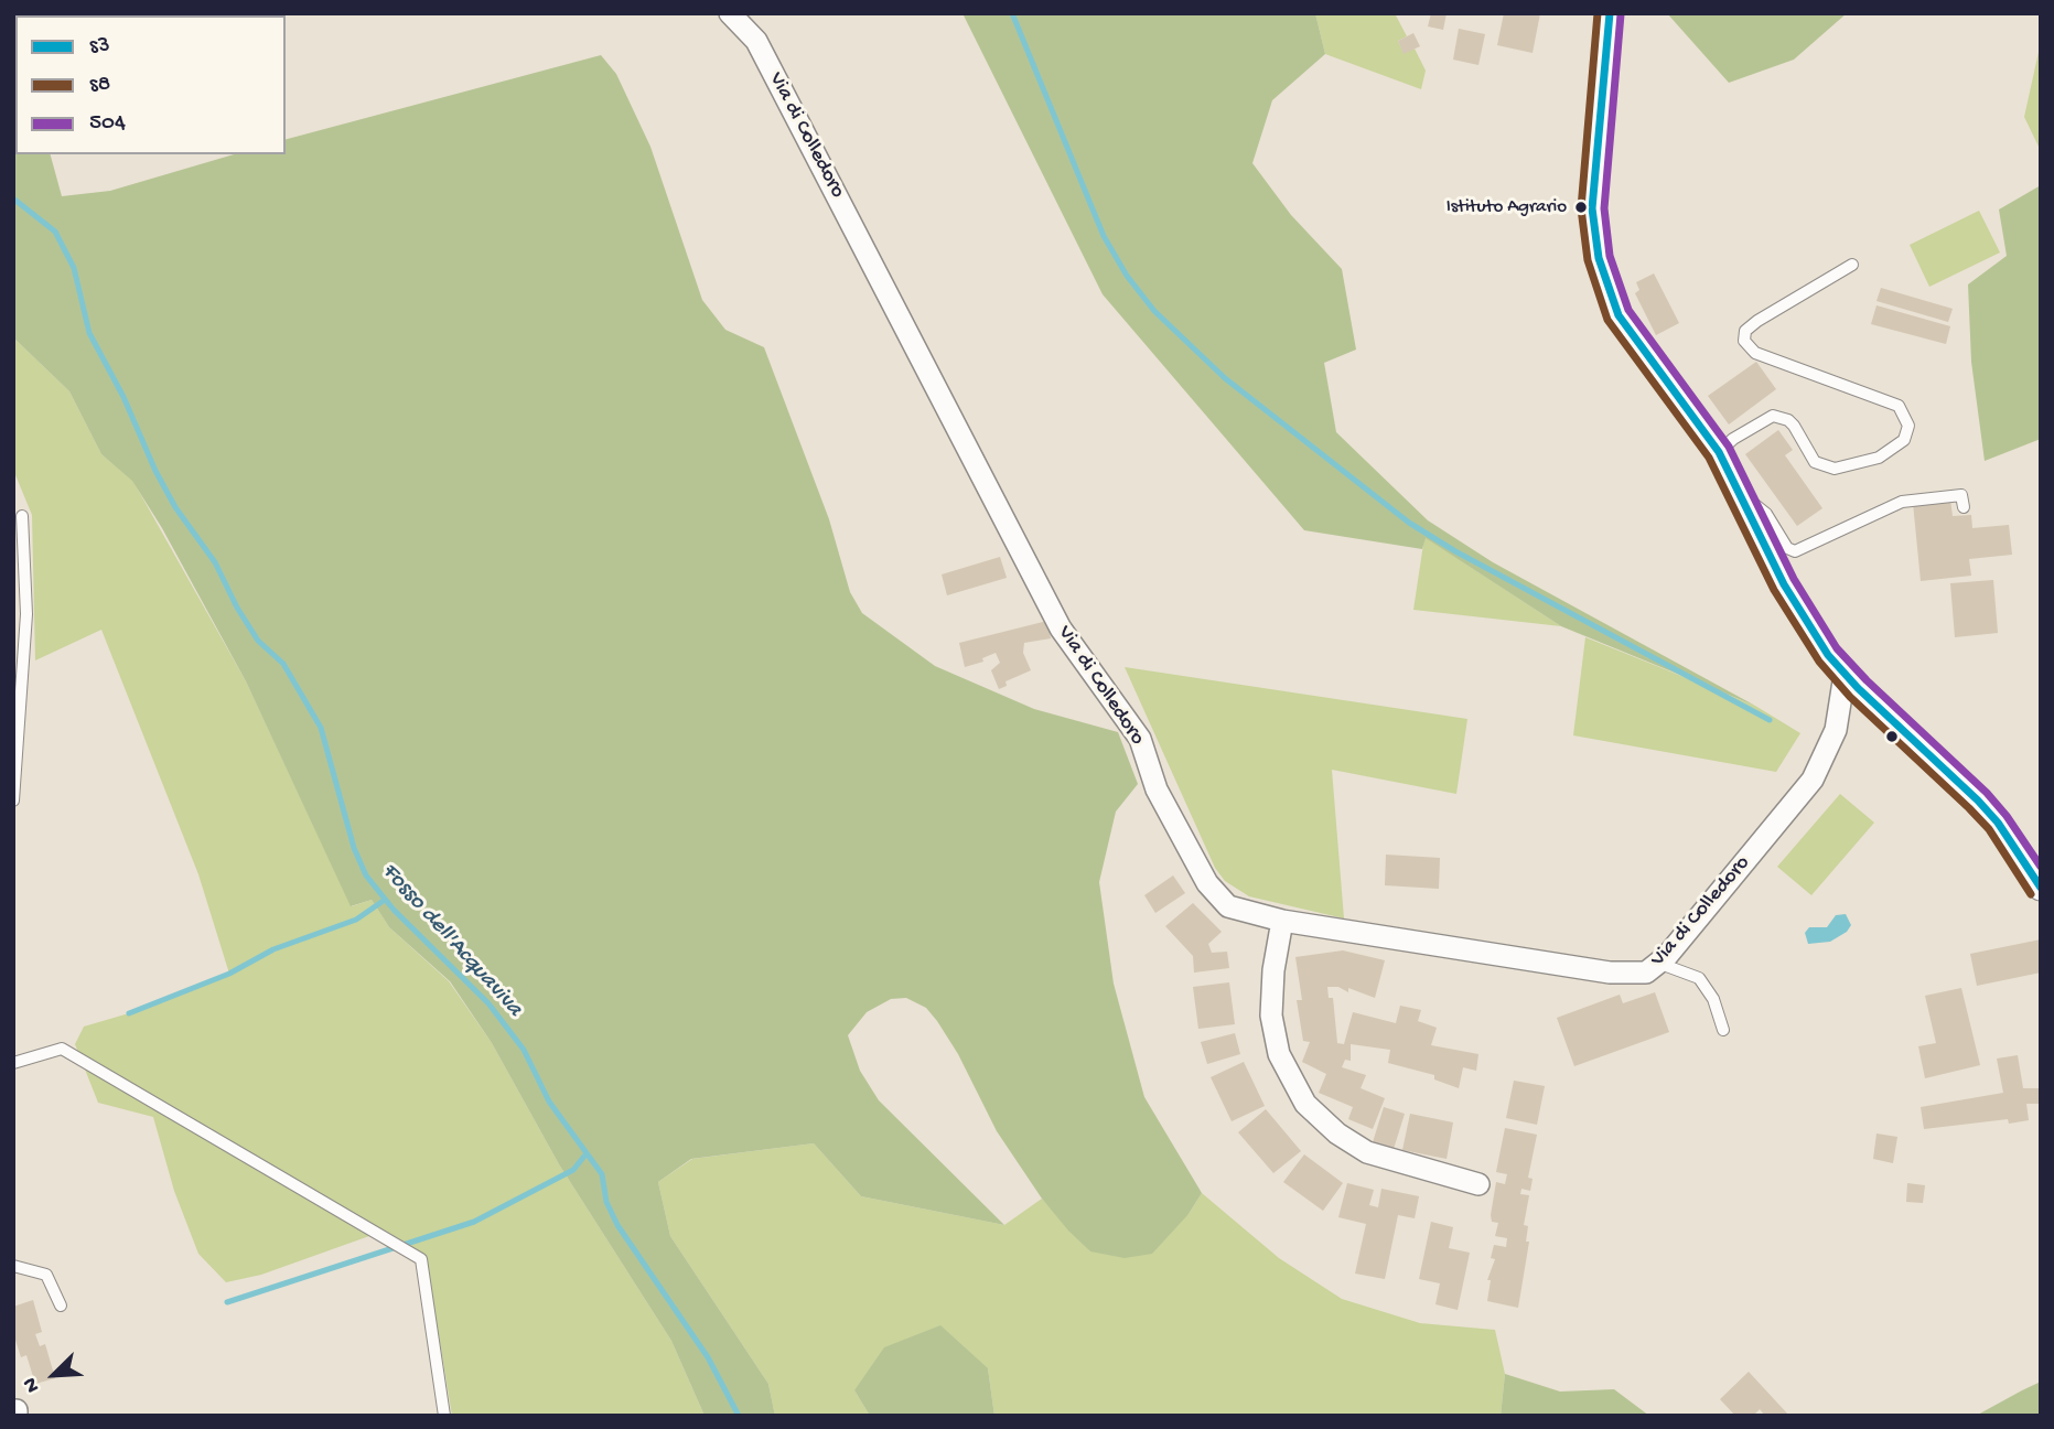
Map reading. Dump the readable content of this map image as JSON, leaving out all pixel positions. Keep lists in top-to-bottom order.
{
  "streets": {
    "street": ["Via di Colledoro"]
  },
  "water": ["Fosso dell'Acquaviva"],
  "places": ["Istituto Agrario"],
  "lines": ["transit line s3", "transit line s8", "transit line 504"],
  "legend": ["s3", "s8", "504"],
  "north": "bottom left"
}
